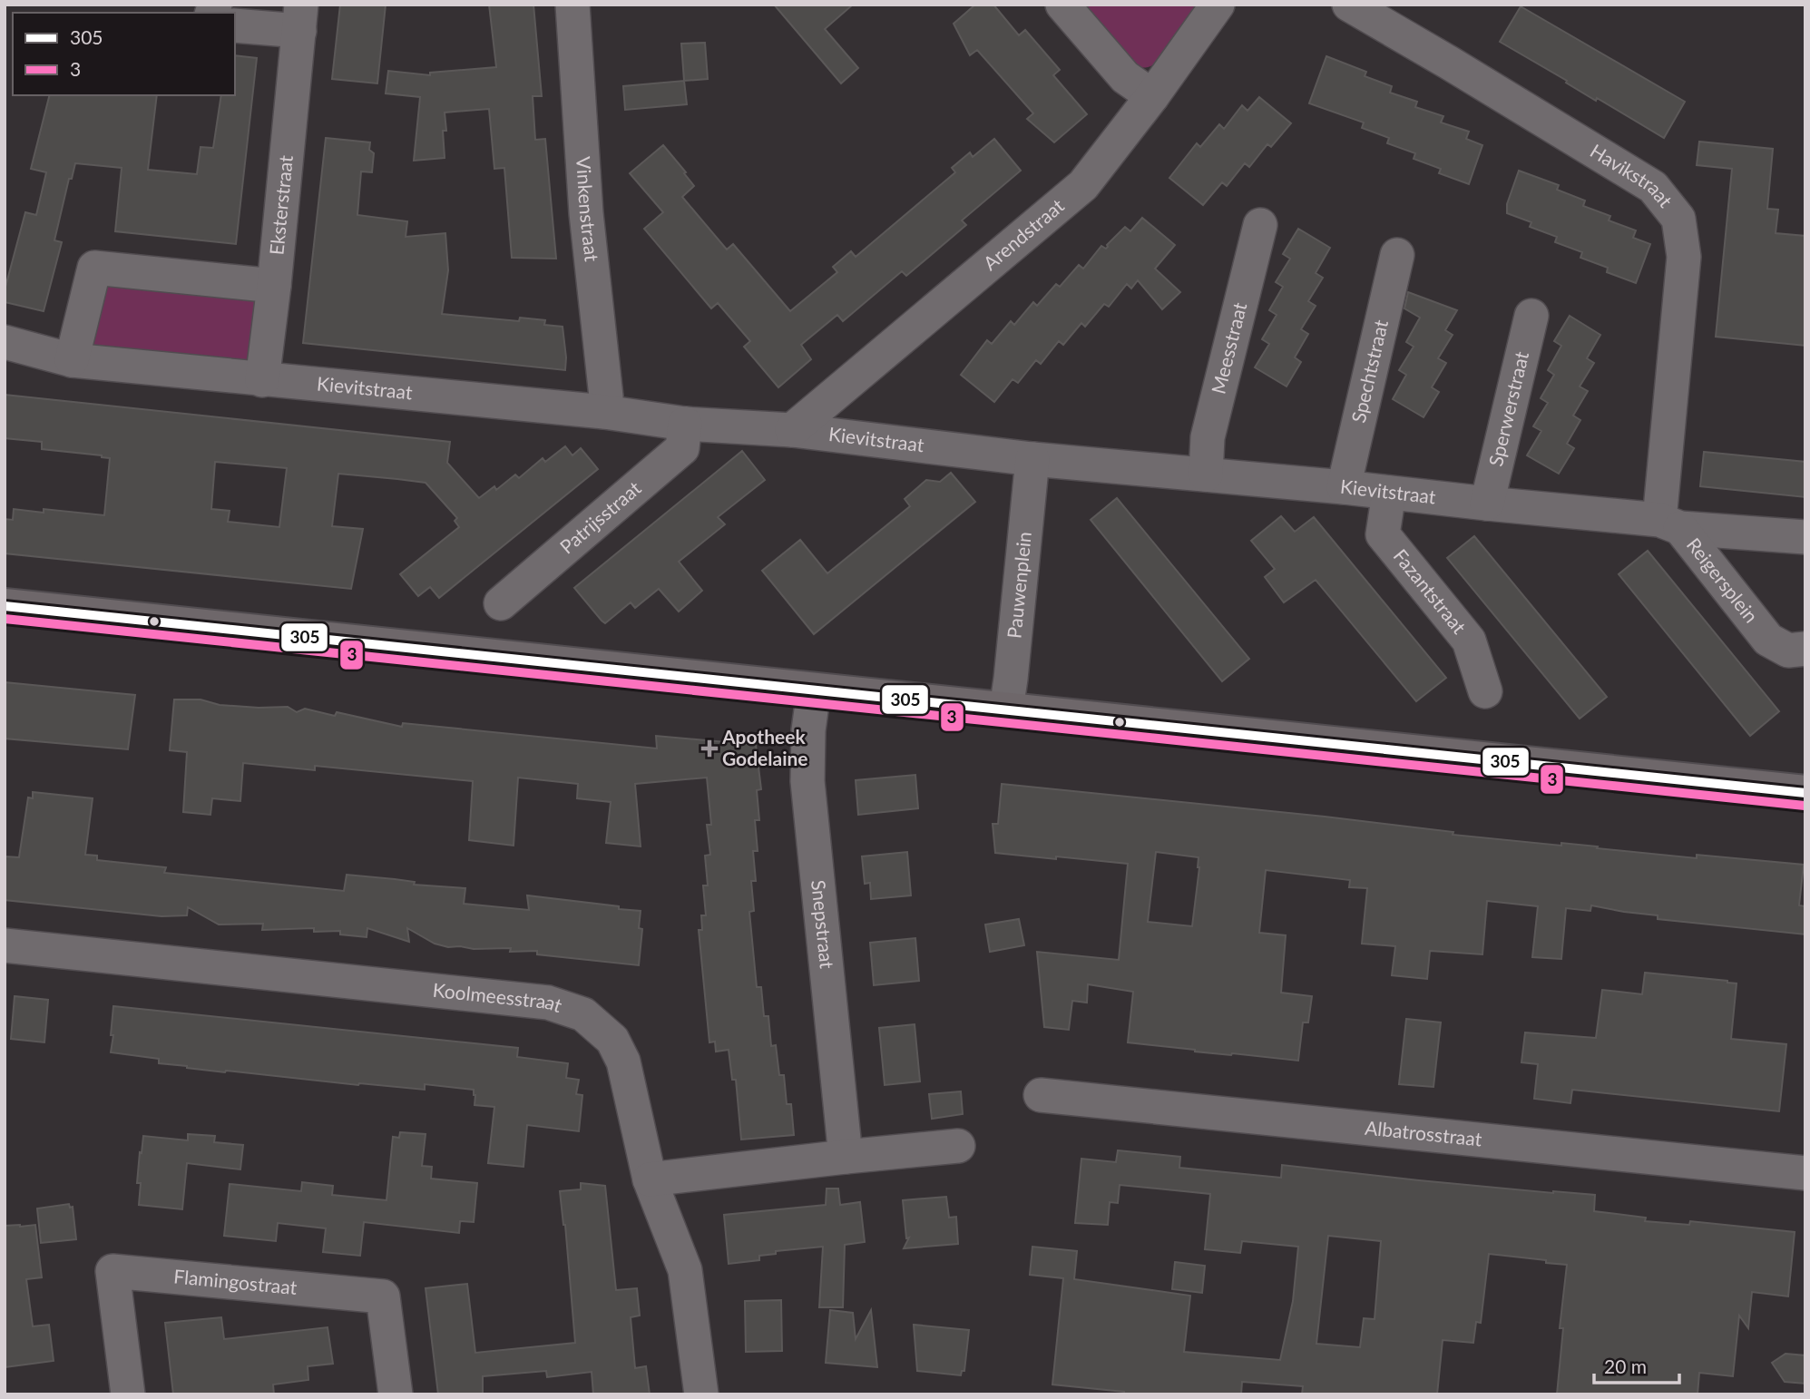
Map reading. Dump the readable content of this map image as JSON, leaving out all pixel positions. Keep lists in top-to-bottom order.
{
  "streets": {
    "street": [
      "Havikstraat",
      "Eksterstraat",
      "Vinkenstraat",
      "Arendstraat",
      "Meesstraat",
      "Spechtstraat",
      "Kievitstraat",
      "Sperwerstraat",
      "Patrijsstraat",
      "Reigersplein",
      "Pauwenplein",
      "Fazantstraat",
      "Snepstraat",
      "Koolmeesstraat",
      "Albatrosstraat",
      "Flamingostraat"
    ]
  },
  "crossings": [
    ["Havikstraat", "Kievitstraat"],
    ["Havikstraat", "Reigersplein"],
    ["Eksterstraat", "Kievitstraat"],
    ["Vinkenstraat", "Kievitstraat"],
    ["Arendstraat", "Kievitstraat"],
    ["Meesstraat", "Kievitstraat"],
    ["Spechtstraat", "Kievitstraat"],
    ["Kievitstraat", "Sperwerstraat"],
    ["Kievitstraat", "Patrijsstraat"],
    ["Kievitstraat", "Reigersplein"],
    ["Kievitstraat", "Pauwenplein"],
    ["Kievitstraat", "Fazantstraat"]
  ],
  "places": {
    "health": ["Apotheek Godelaine"]
  },
  "lines": ["transit line 305", "transit line 3"],
  "legend": ["305", "3"],
  "scale_bar": "20 m"
}
